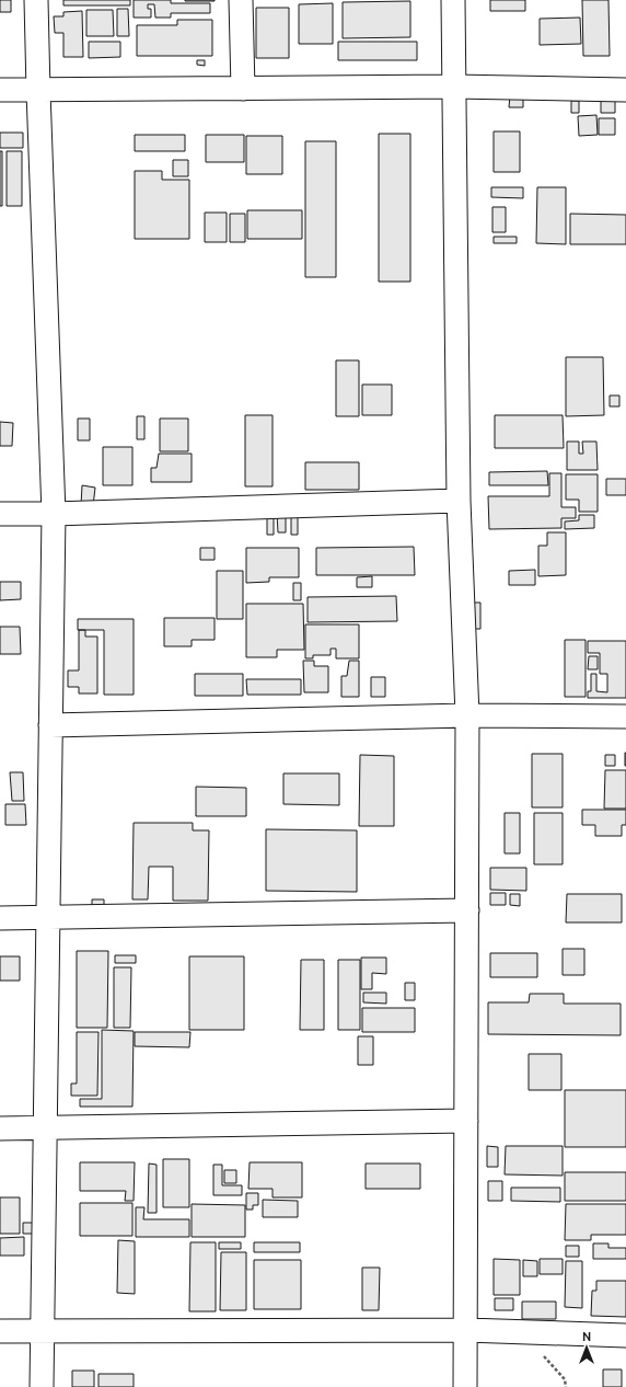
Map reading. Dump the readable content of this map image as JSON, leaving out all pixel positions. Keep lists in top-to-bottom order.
{
  "north": "top"
}
